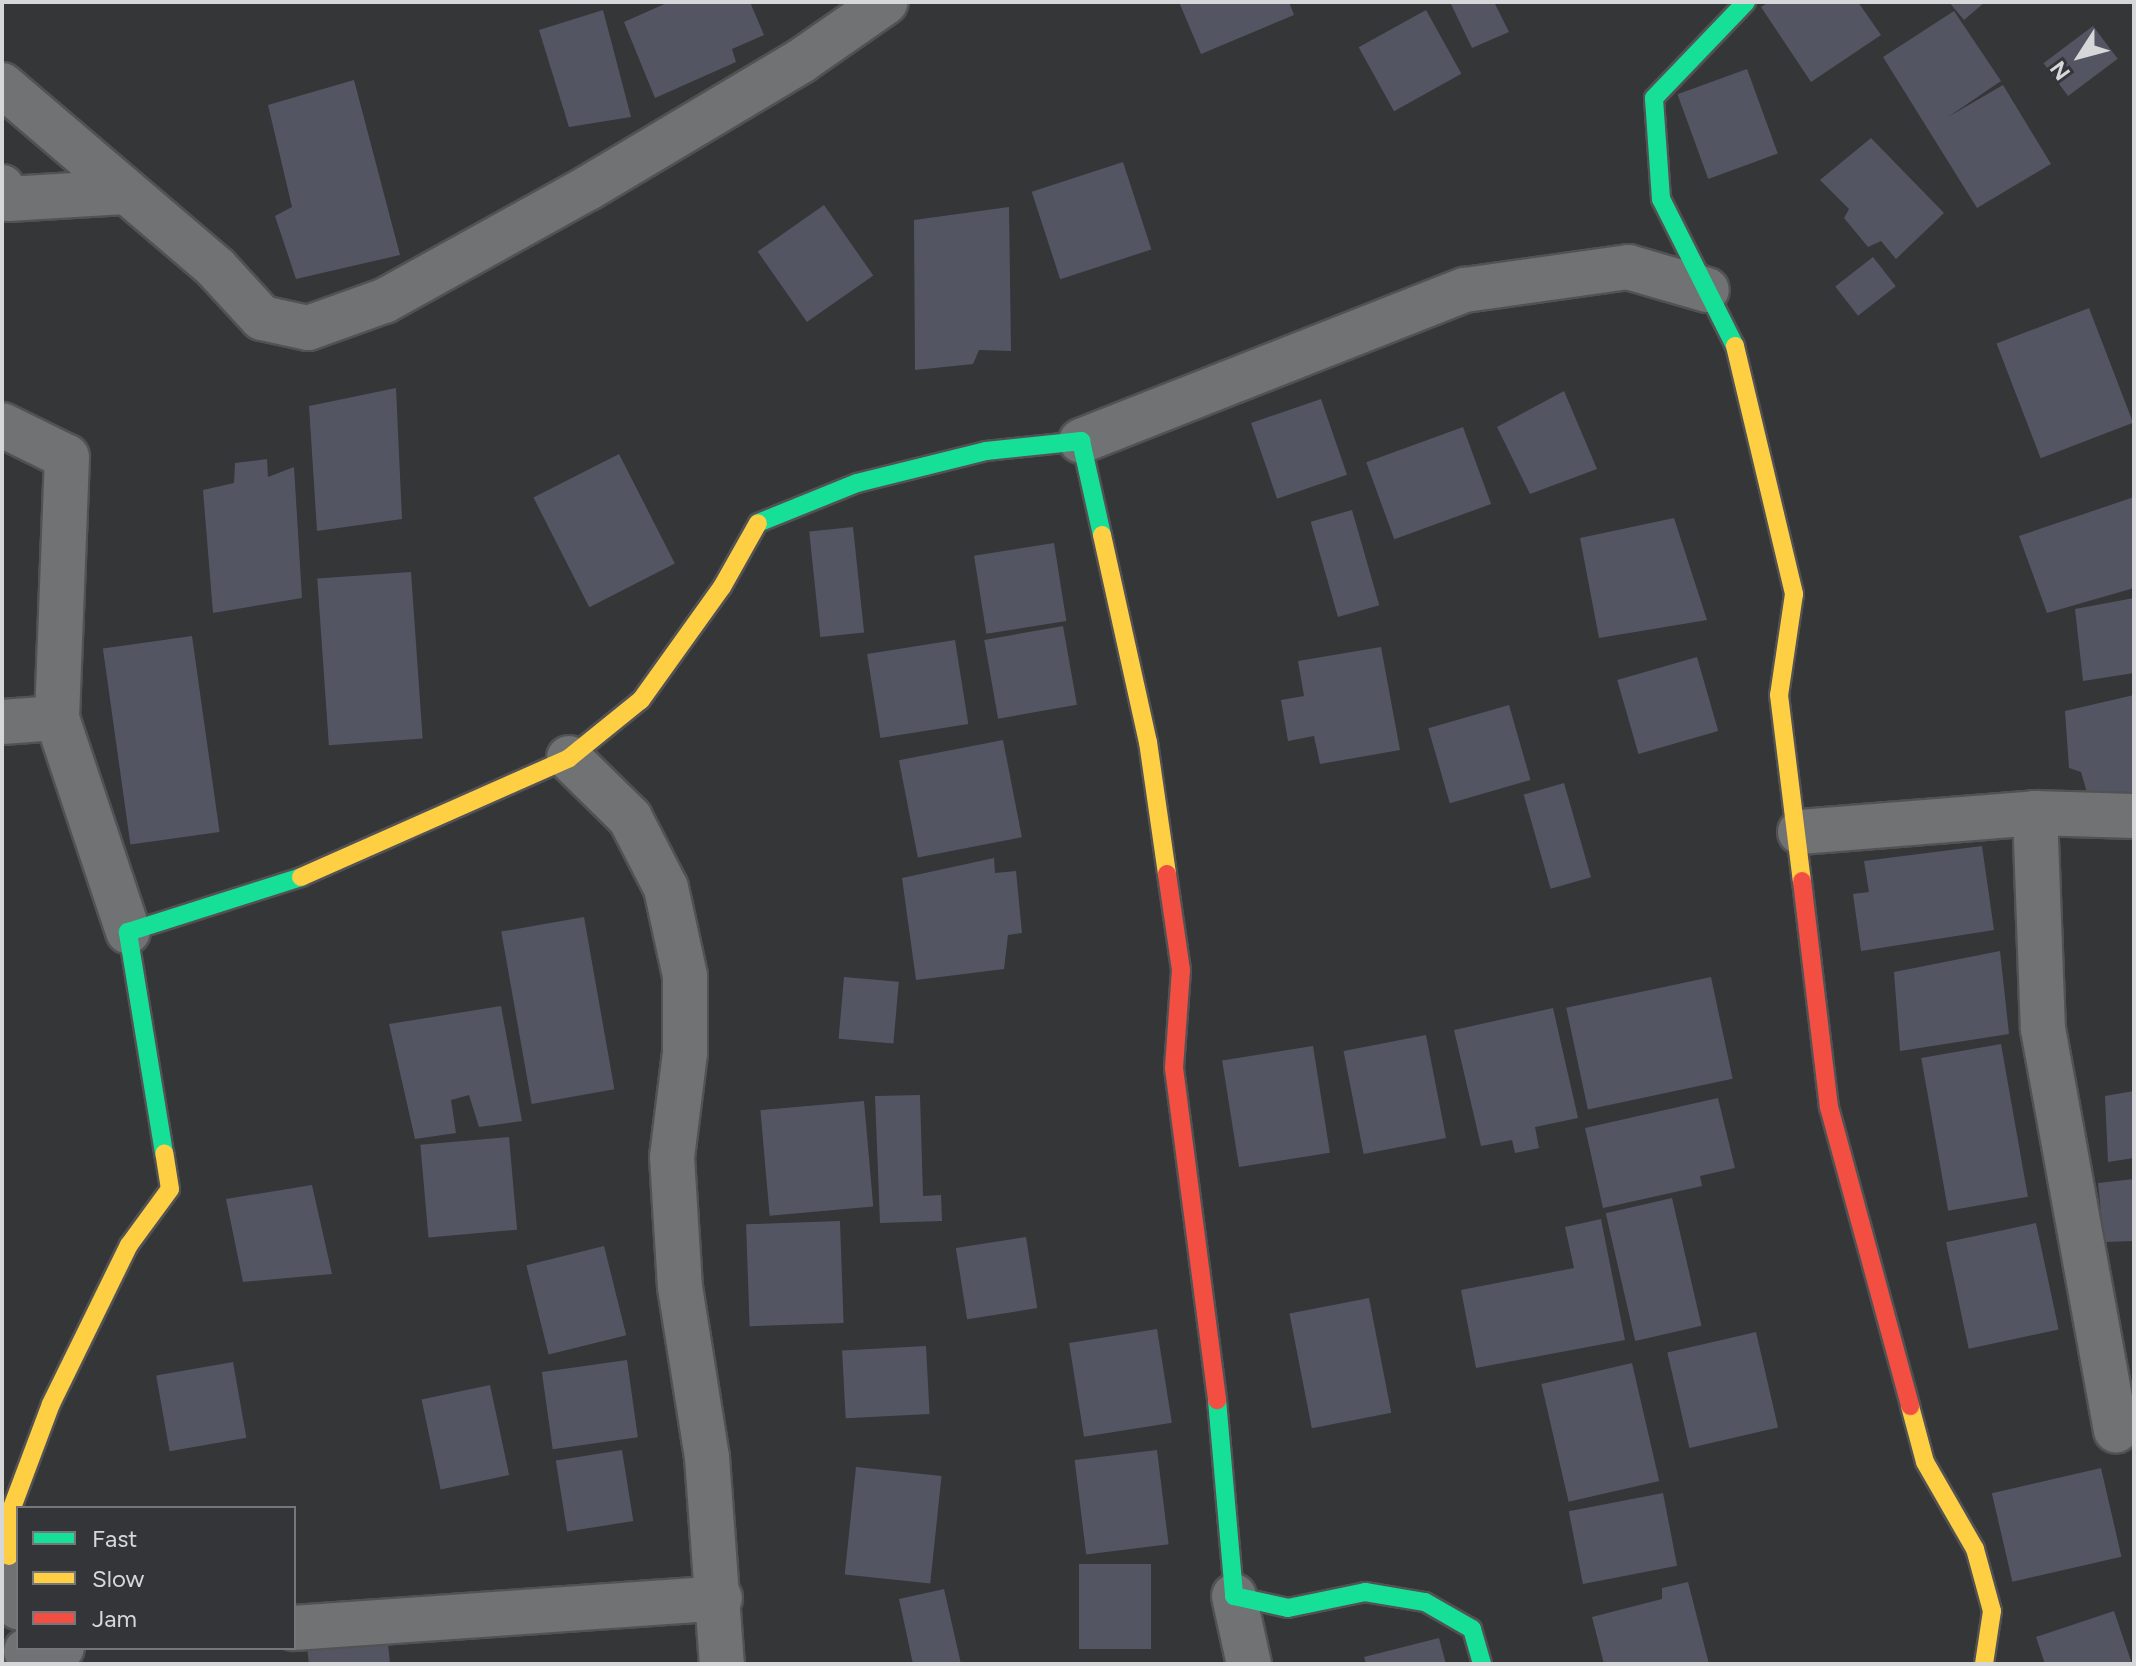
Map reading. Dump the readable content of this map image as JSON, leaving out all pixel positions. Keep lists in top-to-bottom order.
{
  "legend": ["Fast", "Slow", "Jam"],
  "north": "bottom left"
}
